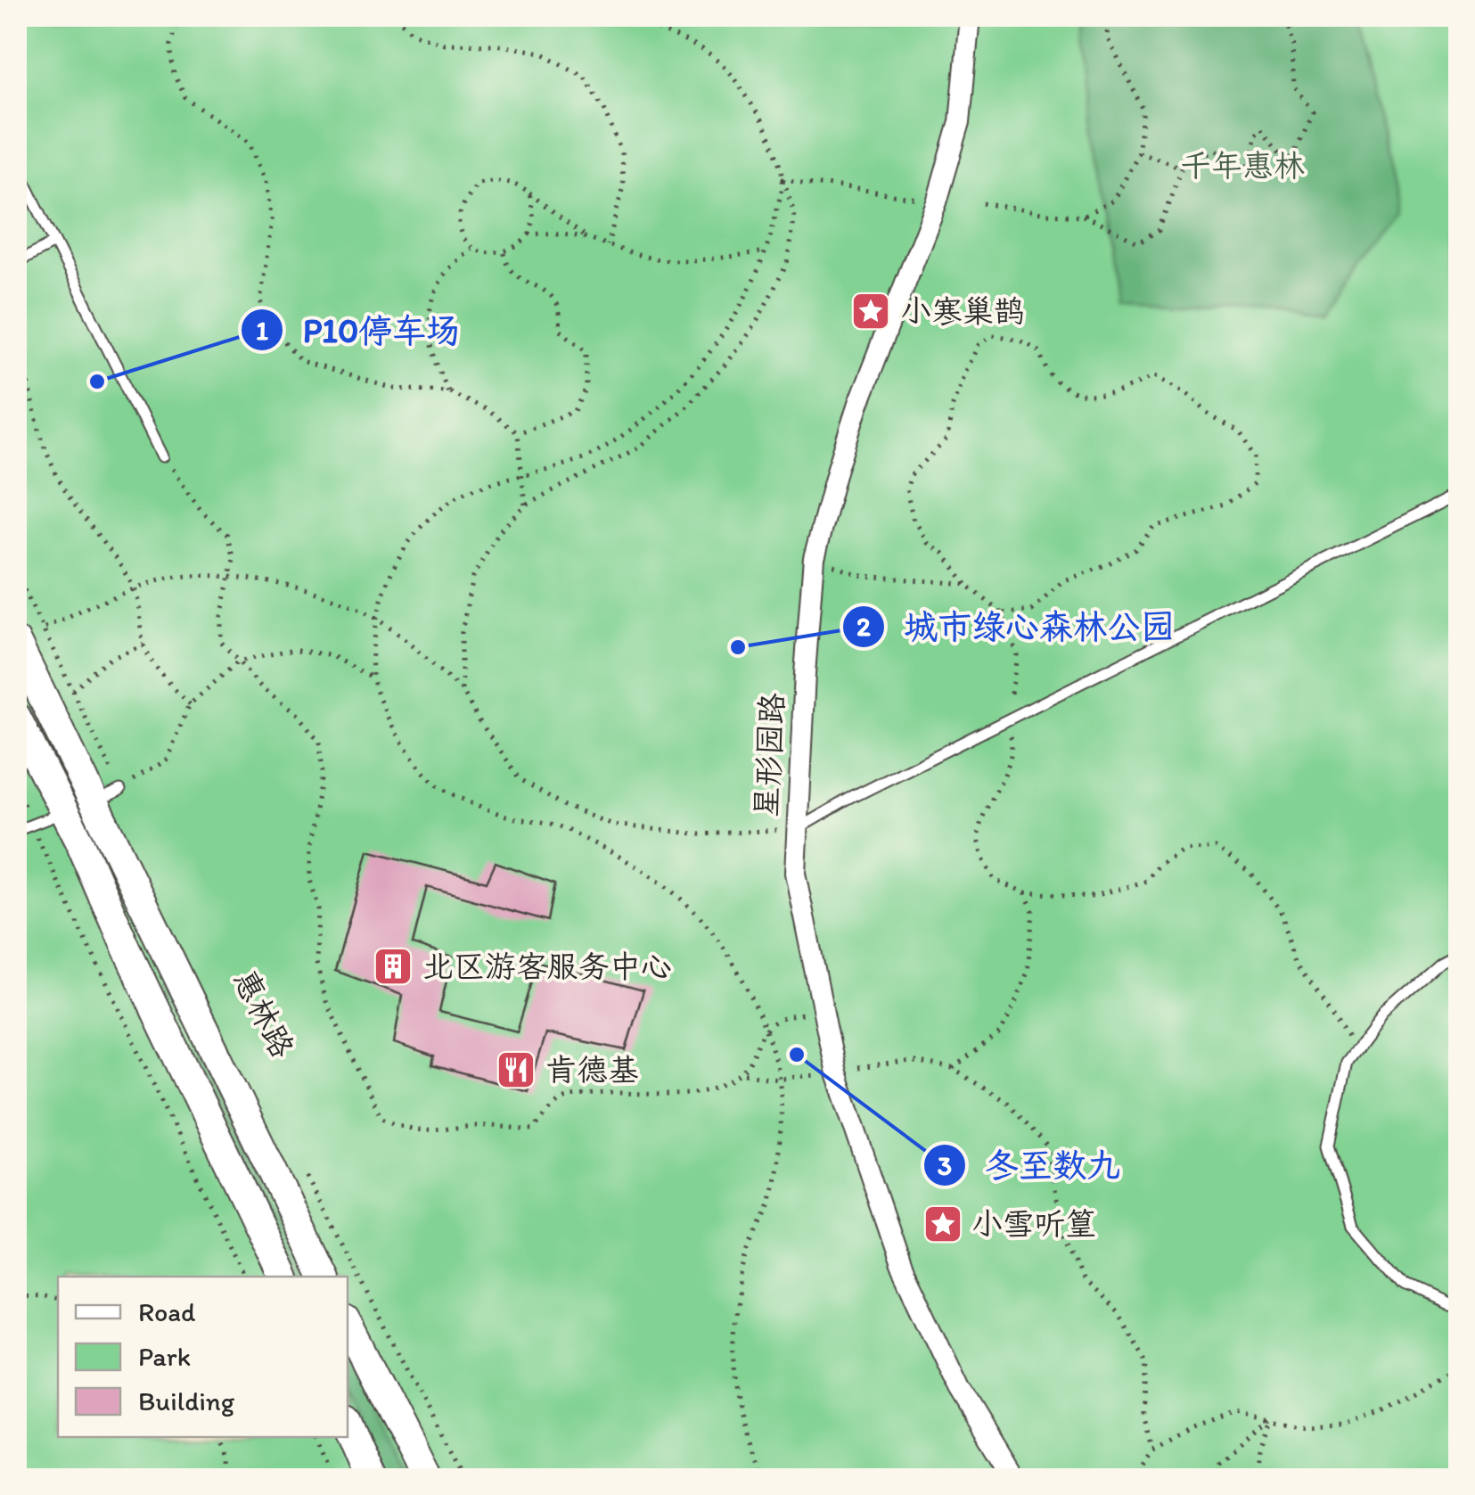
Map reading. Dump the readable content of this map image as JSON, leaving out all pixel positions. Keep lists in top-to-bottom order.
{
  "streets": {
    "main road": ["惠林路"],
    "street": ["星形园路"]
  },
  "parks": ["千年惠林"],
  "places": {
    "place": ["小寒巢鹊", "小雪听篁"],
    "other": ["P10停车场", "城市绿心森林公园", "冬至数九"],
    "building": ["北区游客服务中心"],
    "restaurant": ["肯德基"]
  },
  "legend": ["Road", "Park", "Building"]
}
